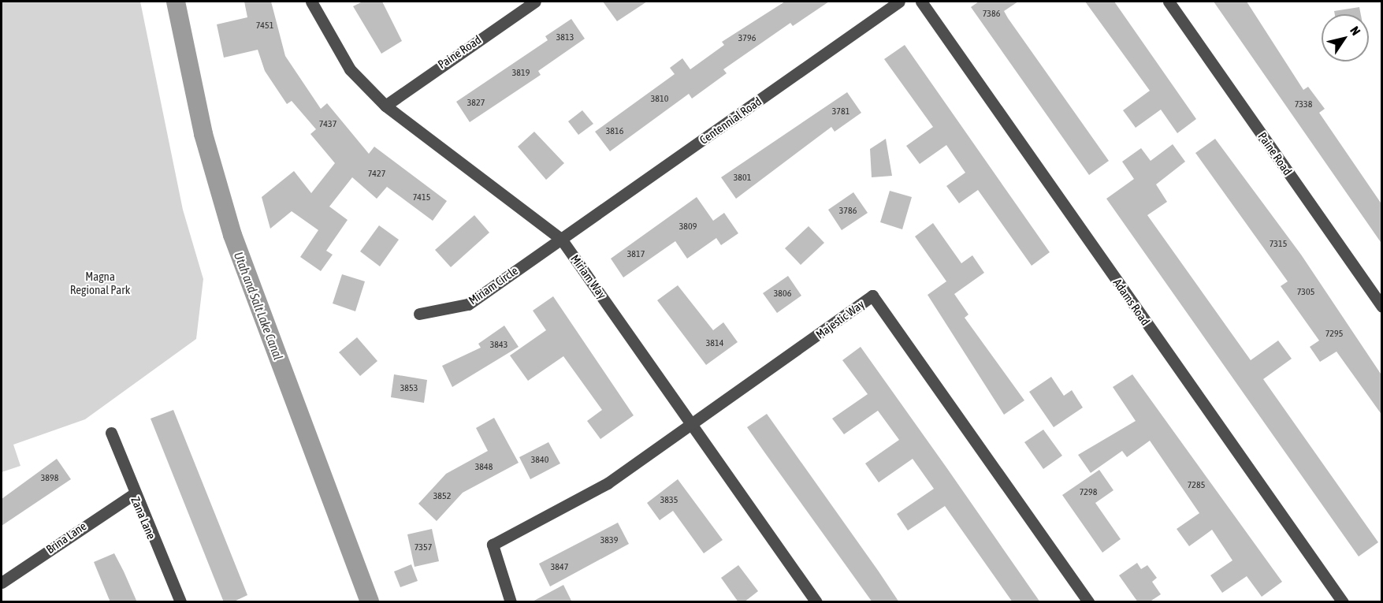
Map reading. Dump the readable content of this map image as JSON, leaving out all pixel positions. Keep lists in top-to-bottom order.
{
  "streets": {
    "street": [
      "Paine Road",
      "Centennial Road",
      "Miriam Way",
      "Miriam Circle",
      "Adams Road",
      "Majestic Way",
      "Zana Lane",
      "Brina Lane"
    ]
  },
  "crossings": [
    ["Paine Road", "Miriam Way"],
    ["Centennial Road", "Miriam Way"],
    ["Centennial Road", "Miriam Circle"],
    ["Miriam Way", "Miriam Circle"],
    ["Miriam Way", "Majestic Way"],
    ["Zana Lane", "Brina Lane"]
  ],
  "water": ["Utah and Salt Lake Canal"],
  "parks": ["Magna Regional Park"],
  "house_numbers": [
    "7386",
    "7451",
    "3813",
    "3796",
    "3819",
    "3810",
    "3827",
    "7338",
    "3781",
    "7437",
    "3816",
    "7427",
    "3801",
    "7415",
    "3786",
    "3809",
    "7315",
    "3817",
    "7305",
    "3806",
    "7295",
    "3814",
    "3843",
    "3853",
    "3840",
    "3848",
    "3898",
    "7285",
    "7298",
    "3852",
    "3835",
    "3839",
    "7357",
    "3847"
  ],
  "north": "top right"
}
